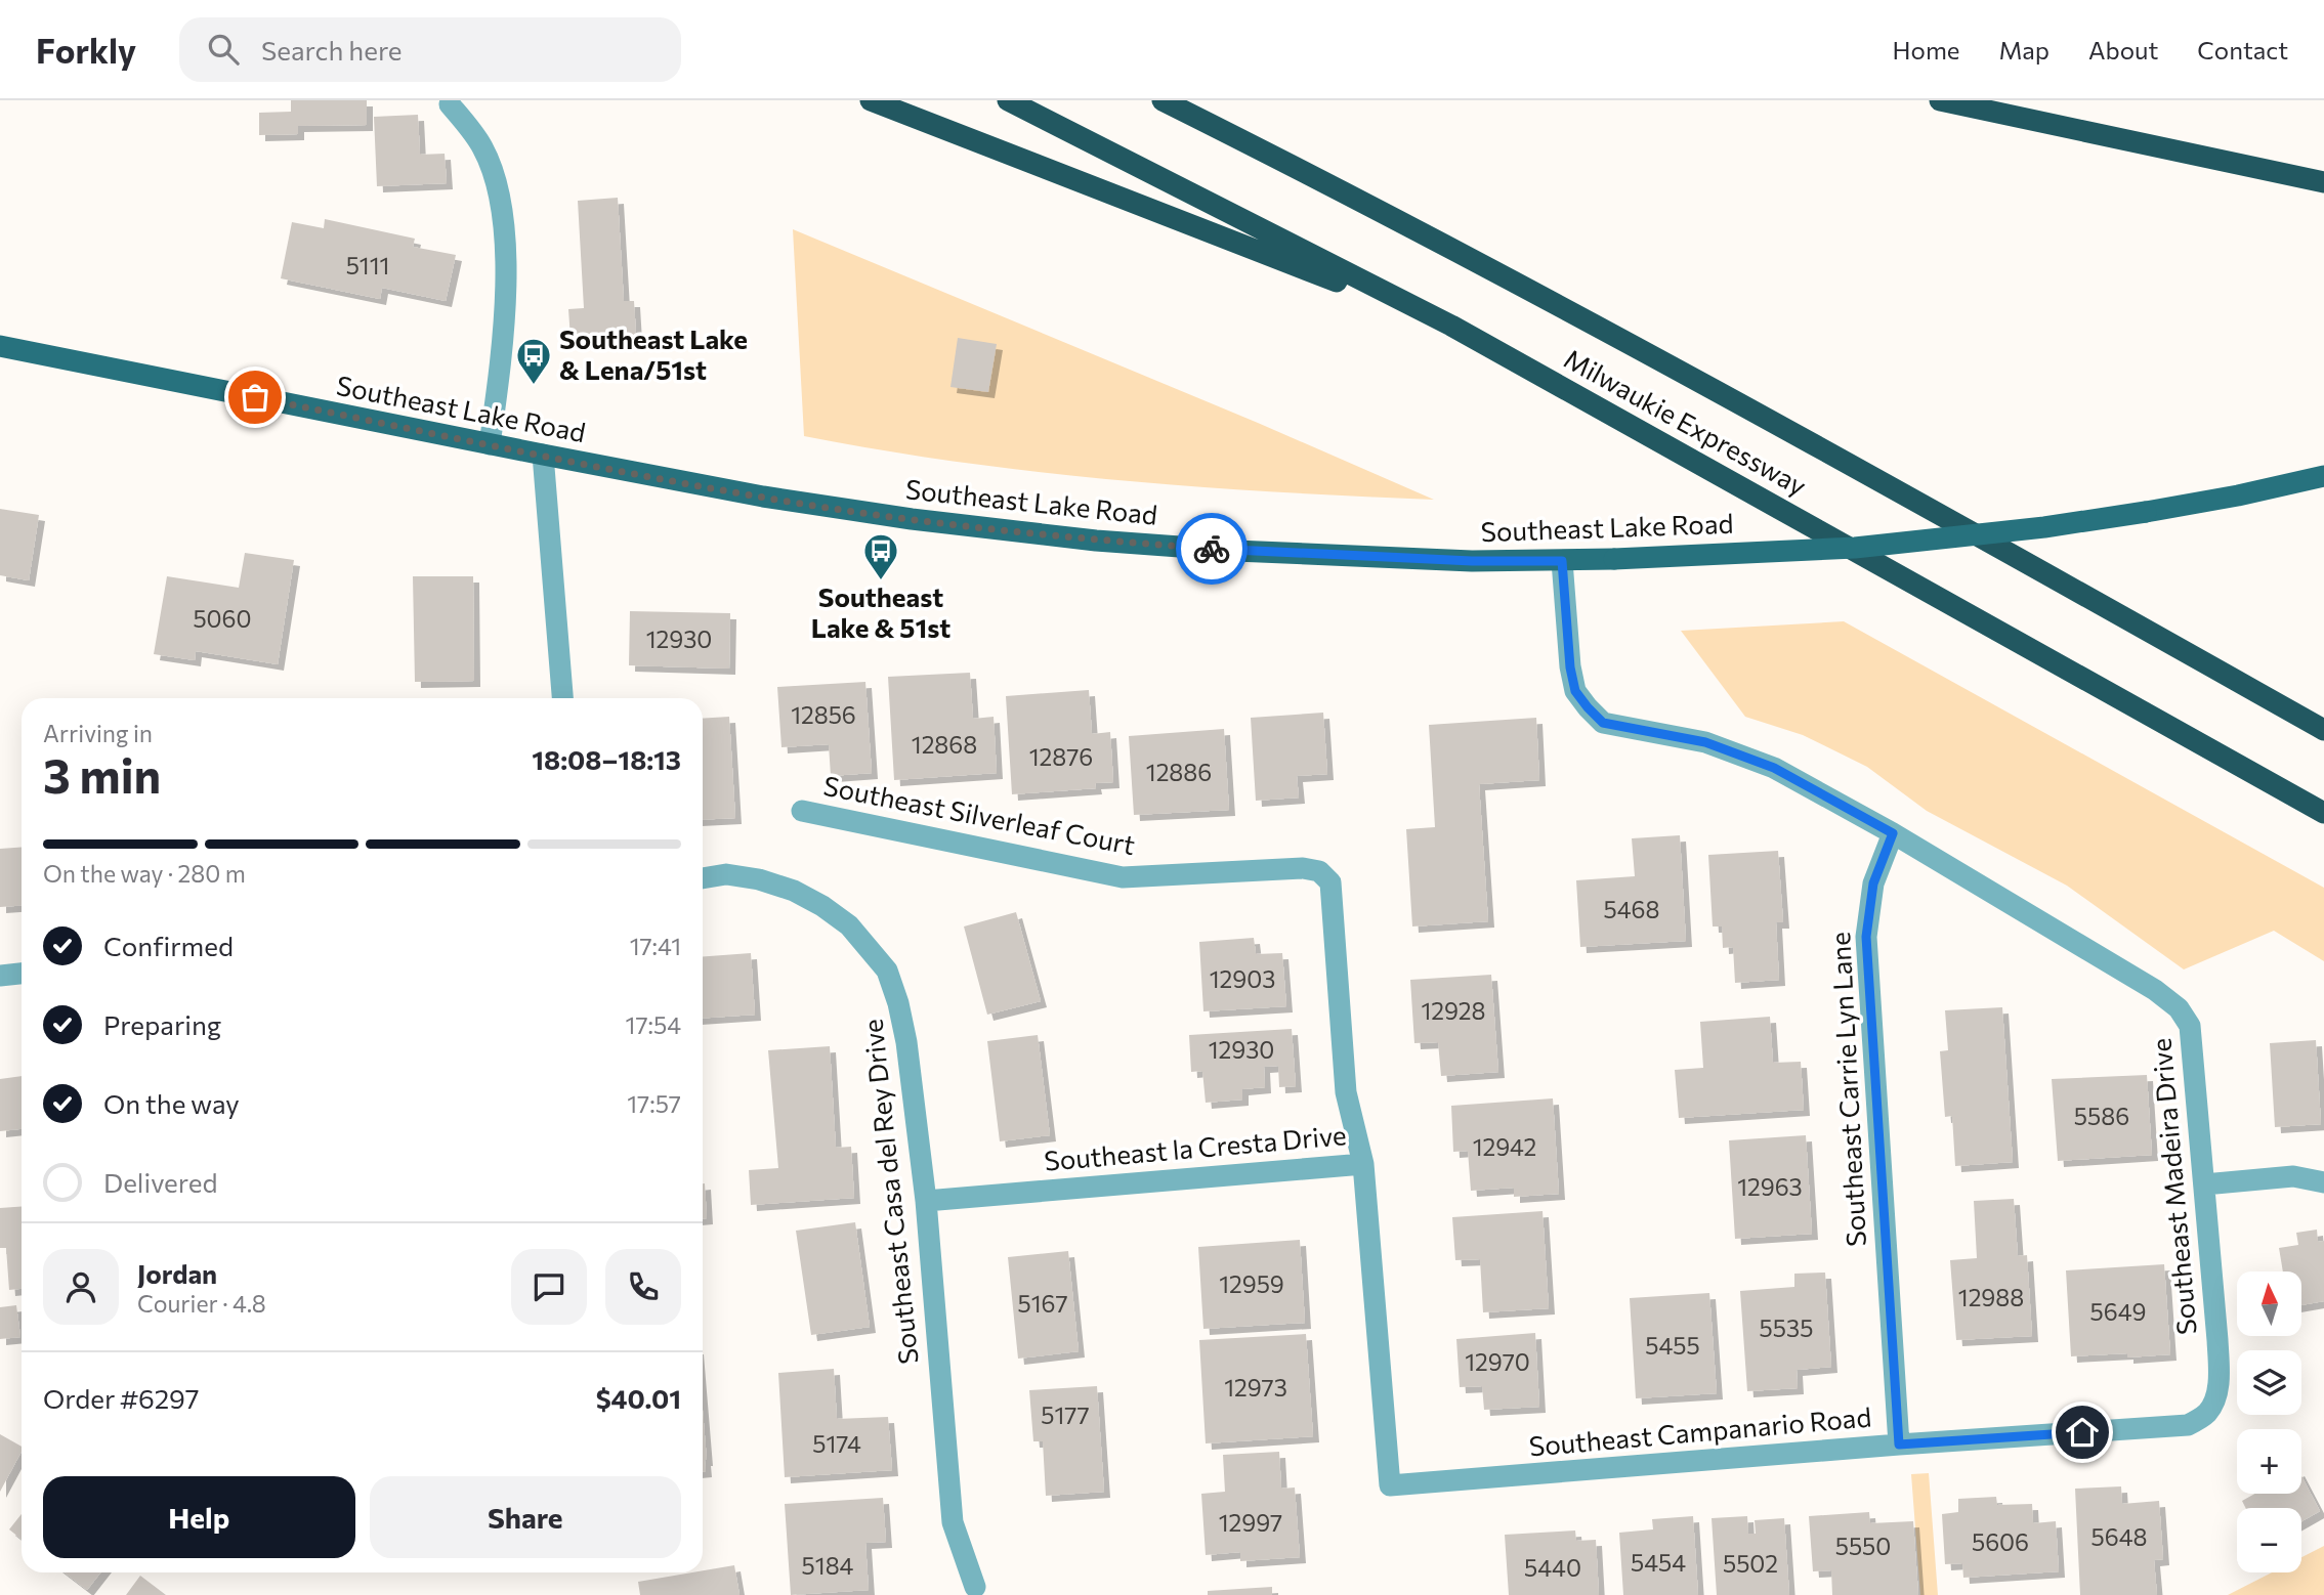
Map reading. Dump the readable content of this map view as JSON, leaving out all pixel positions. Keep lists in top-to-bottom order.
{
  "streets": {
    "highway": ["Milwaukie Expressway"],
    "main road": ["Southeast Lake Road"],
    "street": [
      "Southeast Silverleaf Court",
      "Southeast Carrie Lyn Lane",
      "Southeast la Cresta Drive",
      "Southeast Madeira Drive",
      "Southeast Casa del Rey Drive",
      "Southeast Campanario Road"
    ]
  },
  "crossings": [
    ["Southeast Silverleaf Court", "Southeast la Cresta Drive"],
    ["Southeast Carrie Lyn Lane", "Southeast Madeira Drive"],
    ["Southeast Carrie Lyn Lane", "Southeast Campanario Road"],
    ["Southeast la Cresta Drive", "Southeast Casa del Rey Drive"],
    ["Southeast la Cresta Drive", "Southeast Campanario Road"],
    ["Southeast Madeira Drive", "Southeast Campanario Road"]
  ],
  "places": {
    "bus stop": ["Southeast Lake & Lena/51st", "Southeast Lake & 51st"]
  },
  "house_numbers": [
    "5111",
    "5060",
    "12930",
    "12856",
    "12868",
    "12876",
    "12886",
    "5468",
    "12903",
    "12928",
    "12930",
    "5586",
    "12942",
    "12963",
    "12959",
    "12988",
    "5167",
    "5649",
    "5535",
    "5455",
    "12970",
    "12973",
    "5177",
    "5174",
    "12997",
    "5648",
    "5606",
    "5550",
    "5454",
    "5502",
    "5184",
    "5440"
  ],
  "north": "top",
  "page": {
    "header": "Forkly",
    "search": "Search here",
    "nav": [
      "Home",
      "Map",
      "About",
      "Contact"
    ],
    "heading": ["3 min", "Arriving in", "18:08–18:13"],
    "panel": [
      "Jordan",
      "Courier · 4.8",
      "Order #6297",
      "$40.01"
    ],
    "bar": "On the way · 280 m",
    "list": [
      ["Confirmed", "17:41"],
      ["Preparing", "17:54"],
      ["On the way", "17:57"],
      "Delivered"
    ],
    "map_buttons": ["+", "−"],
    "buttons": ["Help", "Share"]
  }
}
